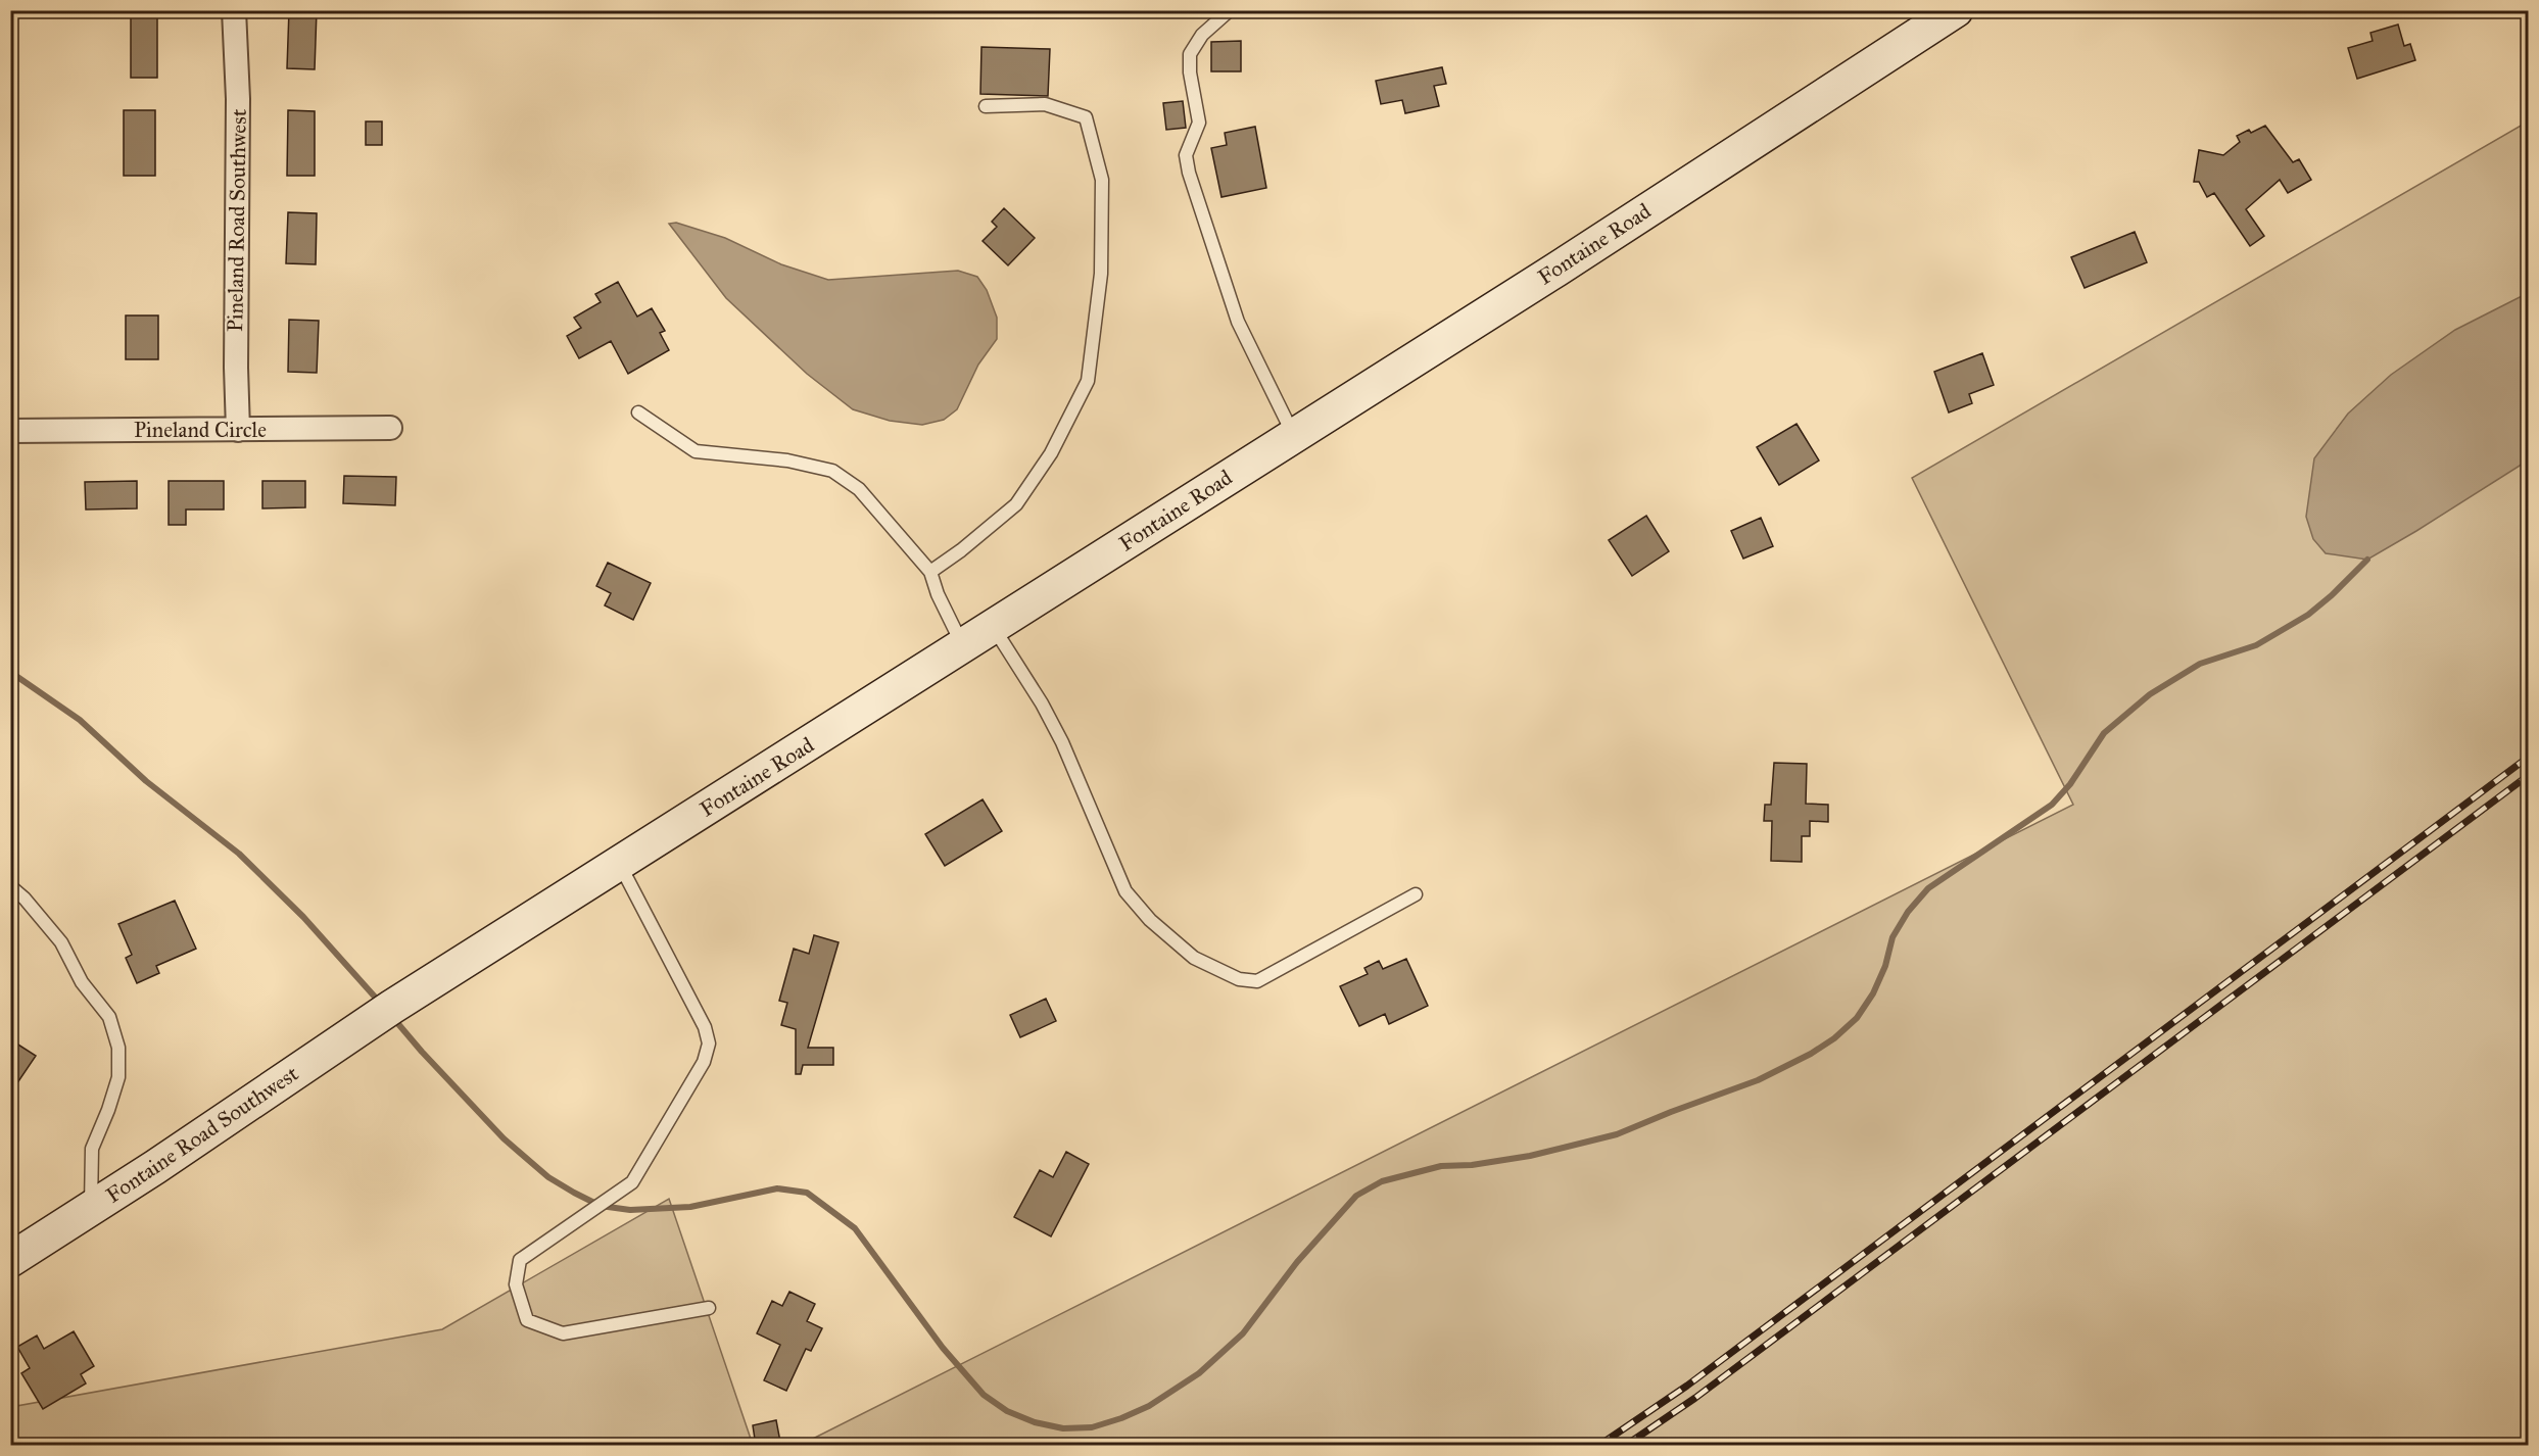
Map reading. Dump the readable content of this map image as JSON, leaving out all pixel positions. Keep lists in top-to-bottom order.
{
  "streets": {
    "main road": ["Fontaine Road", "Fontaine Road Southwest"],
    "street": ["Pineland Road Southwest", "Pineland Circle"]
  },
  "crossings": [
    ["Pineland Road Southwest", "Pineland Circle"],
    ["Fontaine Road", "Fontaine Road Southwest"]
  ]
}
